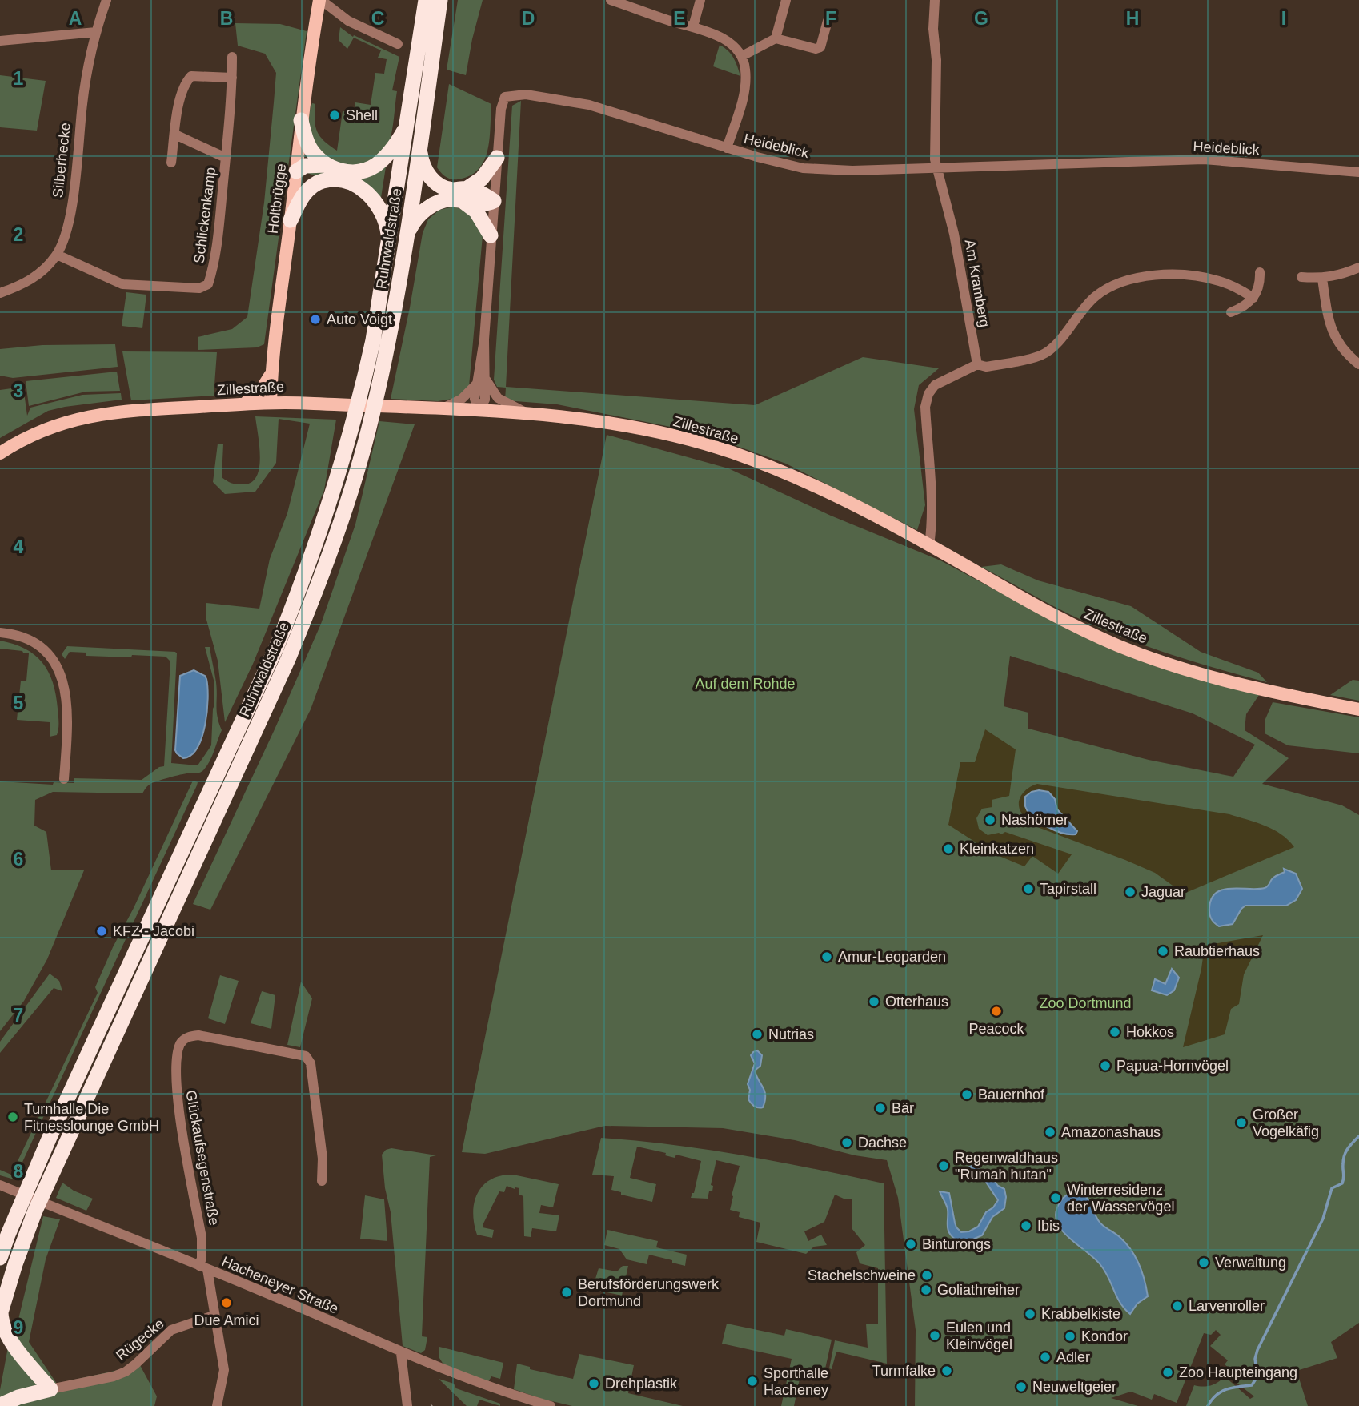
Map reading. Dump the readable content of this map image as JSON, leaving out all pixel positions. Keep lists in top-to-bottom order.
{
  "streets": {
    "highway": ["Ruhrwaldstraße"],
    "main road": ["Holtbrügge", "Zillestraße"],
    "street": [
      "Heideblick",
      "Silberhecke",
      "Schlickenkamp",
      "Am Kramberg",
      "Glückaufsegenstraße",
      "Hacheneyer Straße",
      "Rügecke"
    ]
  },
  "crossings": [
    ["Heideblick", "Am Kramberg"],
    ["Heideblick", "Zillestraße"],
    ["Silberhecke", "Schlickenkamp"],
    ["Holtbrügge", "Zillestraße"],
    ["Glückaufsegenstraße", "Hacheneyer Straße"],
    ["Glückaufsegenstraße", "Rügecke"]
  ],
  "parks": ["Auf dem Rohde", "Zoo Dortmund"],
  "places": [
    "Shell",
    "Auto Voigt",
    "Nashörner",
    "Kleinkatzen",
    "Tapirstall",
    "Jaguar",
    "KFZ - Jacobi",
    "Raubtierhaus",
    "Amur-Leoparden",
    "Otterhaus",
    "Peacock",
    "Hokkos",
    "Nutrias",
    "Papua-Hornvögel",
    "Bauernhof",
    "Bär",
    "Turnhalle Die Fitnesslounge GmbH",
    "Großer Vogelkäfig",
    "Amazonashaus",
    "Dachse",
    "Regenwaldhaus \"Rumah hutan\"",
    "Winterresidenz der Wasservögel",
    "Ibis",
    "Binturongs",
    "Verwaltung",
    "Stachelschweine",
    "Goliathreiher",
    "Berufsförderungswerk Dortmund",
    "Due Amici",
    "Larvenroller",
    "Krabbelkiste",
    "Eulen und Kleinvögel",
    "Kondor",
    "Adler",
    "Turmfalke",
    "Zoo Haupteingang",
    "Sporthalle Hacheney",
    "Drehplastik",
    "Neuweltgeier"
  ],
  "grid": {
    "columns": [
      "A",
      "B",
      "C",
      "D",
      "E",
      "F",
      "G",
      "H",
      "I"
    ],
    "rows": [
      "1",
      "2",
      "3",
      "4",
      "5",
      "6",
      "7",
      "8",
      "9"
    ]
  }
}
